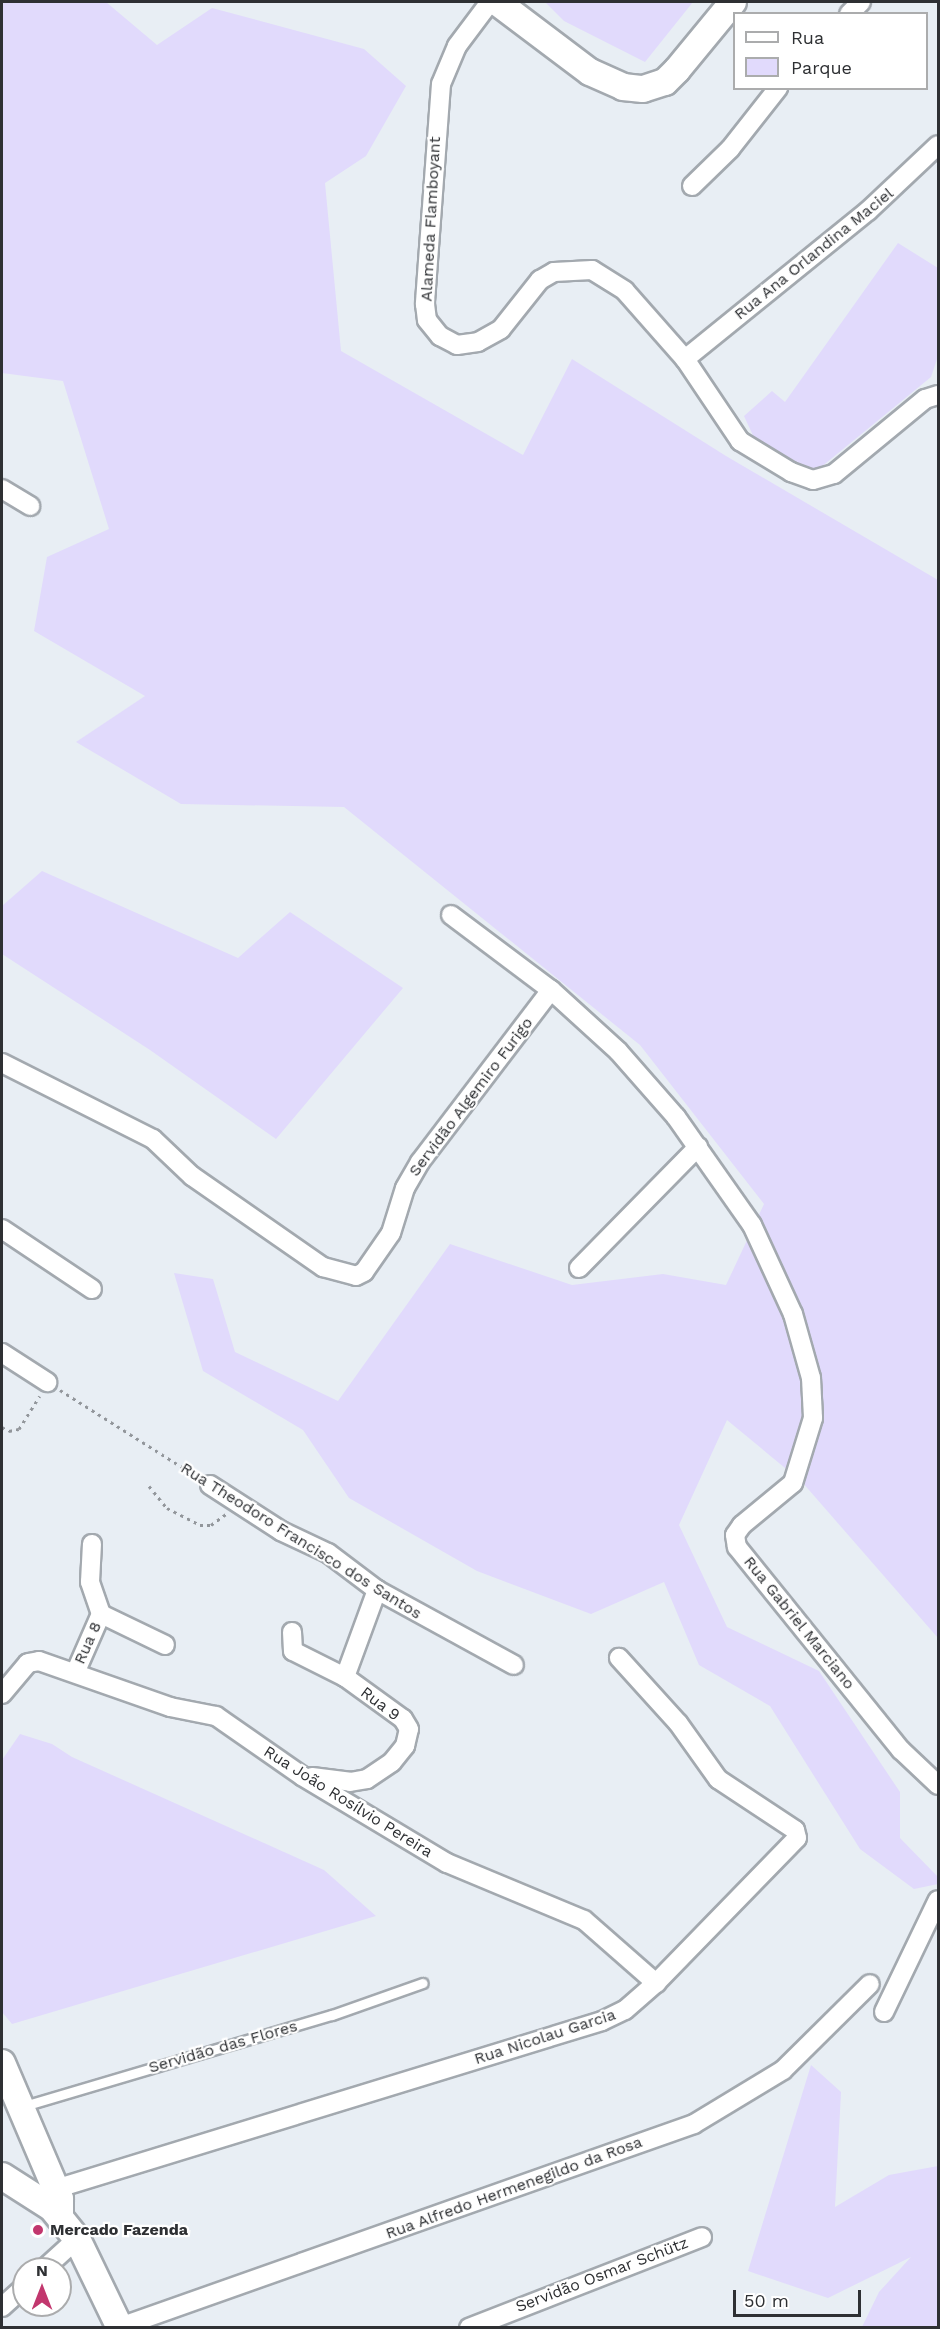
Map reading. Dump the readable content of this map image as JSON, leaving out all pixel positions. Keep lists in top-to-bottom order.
{
  "streets": {
    "street": [
      "Alameda Flamboyant",
      "Rua Ana Orlandina Maciel",
      "Servidão Algemiro Furigo",
      "Rua Theodoro Francisco dos Santos",
      "Rua Gabriel Marciano",
      "Rua 8",
      "Rua 9",
      "Rua João Rosílvio Pereira",
      "Rua Nicolau Garcia",
      "Rua Alfredo Hermenegildo da Rosa",
      "Servidão Osmar Schütz"
    ],
    "lane": ["Servidão das Flores"]
  },
  "crossings": [
    ["Alameda Flamboyant", "Rua Ana Orlandina Maciel"],
    ["Servidão Algemiro Furigo", "Rua Gabriel Marciano"],
    ["Rua Theodoro Francisco dos Santos", "Rua 9"],
    ["Rua 8", "Rua João Rosílvio Pereira"],
    ["Rua 9", "Rua João Rosílvio Pereira"],
    ["Rua João Rosílvio Pereira", "Rua Nicolau Garcia"]
  ],
  "places": ["Mercado Fazenda"],
  "legend": ["Rua", "Parque"],
  "scale_bar": "50 m",
  "north": "top"
}
